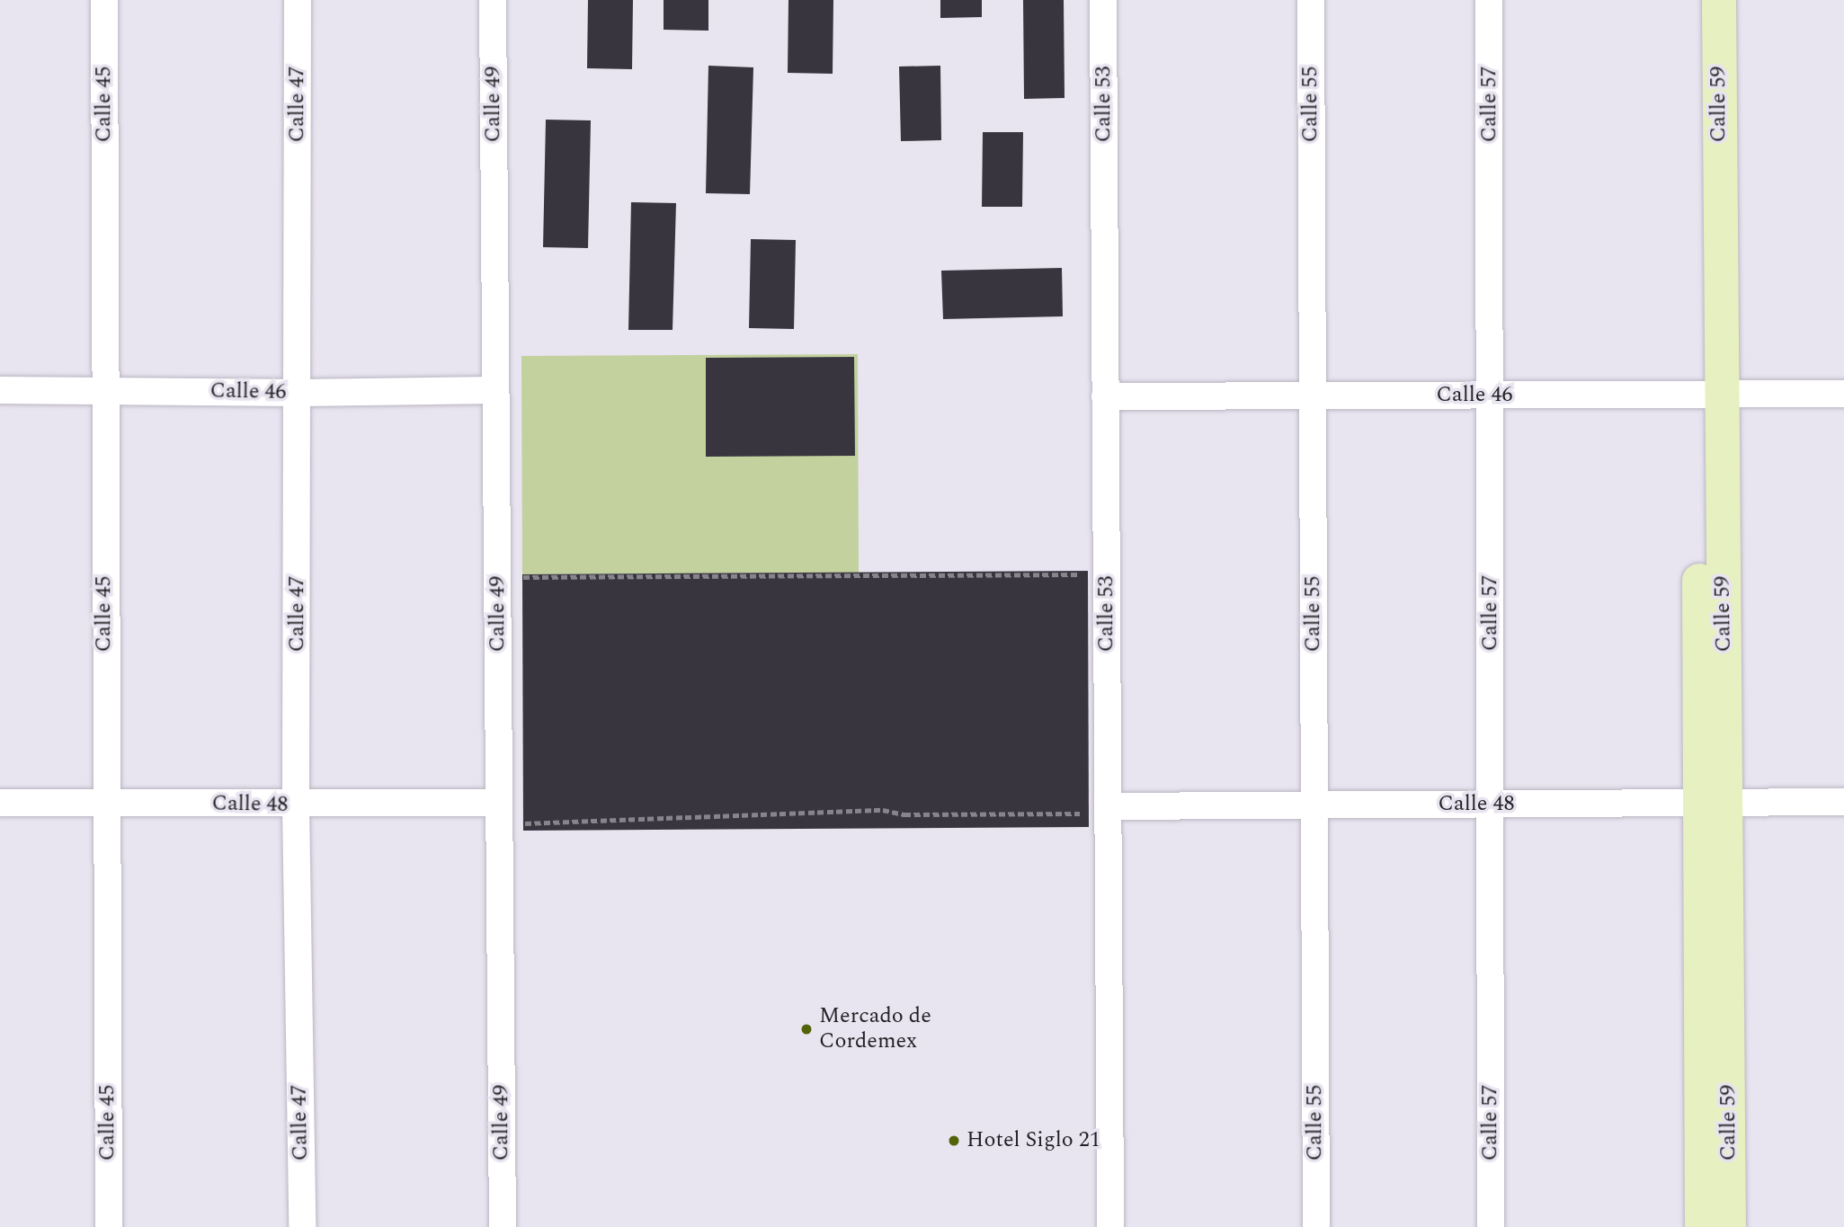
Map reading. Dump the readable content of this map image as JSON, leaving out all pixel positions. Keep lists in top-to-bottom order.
{
  "streets": {
    "street": [
      "Calle 45",
      "Calle 47",
      "Calle 49",
      "Calle 53",
      "Calle 55",
      "Calle 57",
      "Calle 59",
      "Calle 46",
      "Calle 48"
    ]
  },
  "crossings": [
    ["Calle 45", "Calle 46"],
    ["Calle 45", "Calle 48"],
    ["Calle 47", "Calle 46"],
    ["Calle 47", "Calle 48"],
    ["Calle 49", "Calle 46"],
    ["Calle 49", "Calle 48"],
    ["Calle 53", "Calle 46"],
    ["Calle 53", "Calle 48"],
    ["Calle 55", "Calle 46"],
    ["Calle 55", "Calle 48"],
    ["Calle 57", "Calle 46"],
    ["Calle 57", "Calle 48"],
    ["Calle 59", "Calle 46"],
    ["Calle 59", "Calle 48"]
  ],
  "places": ["Mercado de Cordemex", "Hotel Siglo 21"]
}
